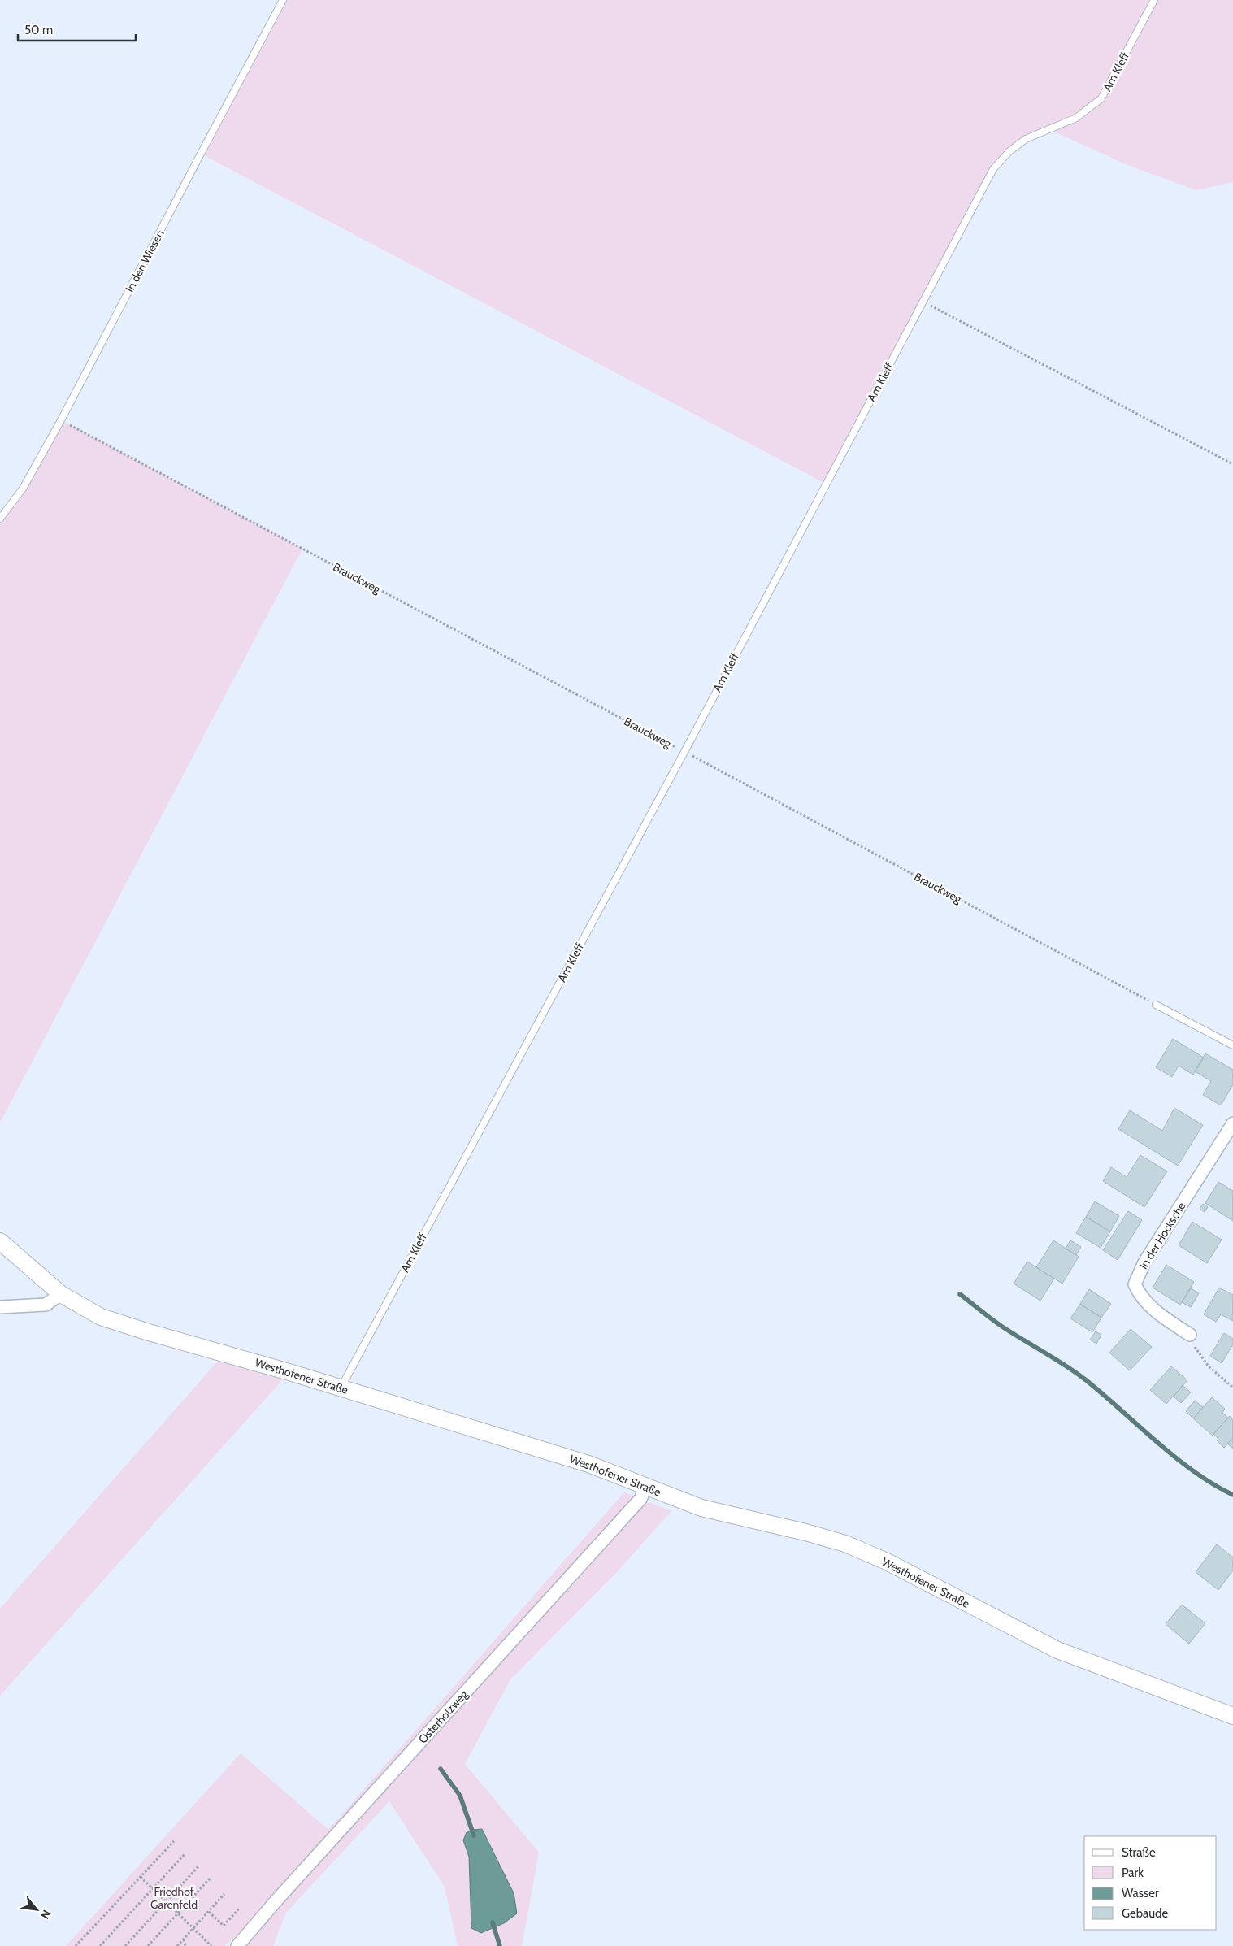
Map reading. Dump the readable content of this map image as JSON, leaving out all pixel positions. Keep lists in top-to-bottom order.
{
  "streets": {
    "street": ["In der Hocksche", "Westhofener Straße", "Osterholzweg"],
    "lane": ["Am Kleff", "In den Wiesen"],
    "path": ["Brauckweg"]
  },
  "crossings": [
    ["Am Kleff", "Brauckweg"],
    ["Am Kleff", "Westhofener Straße"],
    ["In den Wiesen", "Brauckweg"],
    ["Westhofener Straße", "Osterholzweg"]
  ],
  "parks": ["Friedhof Garenfeld"],
  "legend": [
    "Straße",
    "Park",
    "Wasser",
    "Gebäude"
  ],
  "scale_bar": "50 m",
  "north": "bottom right"
}
